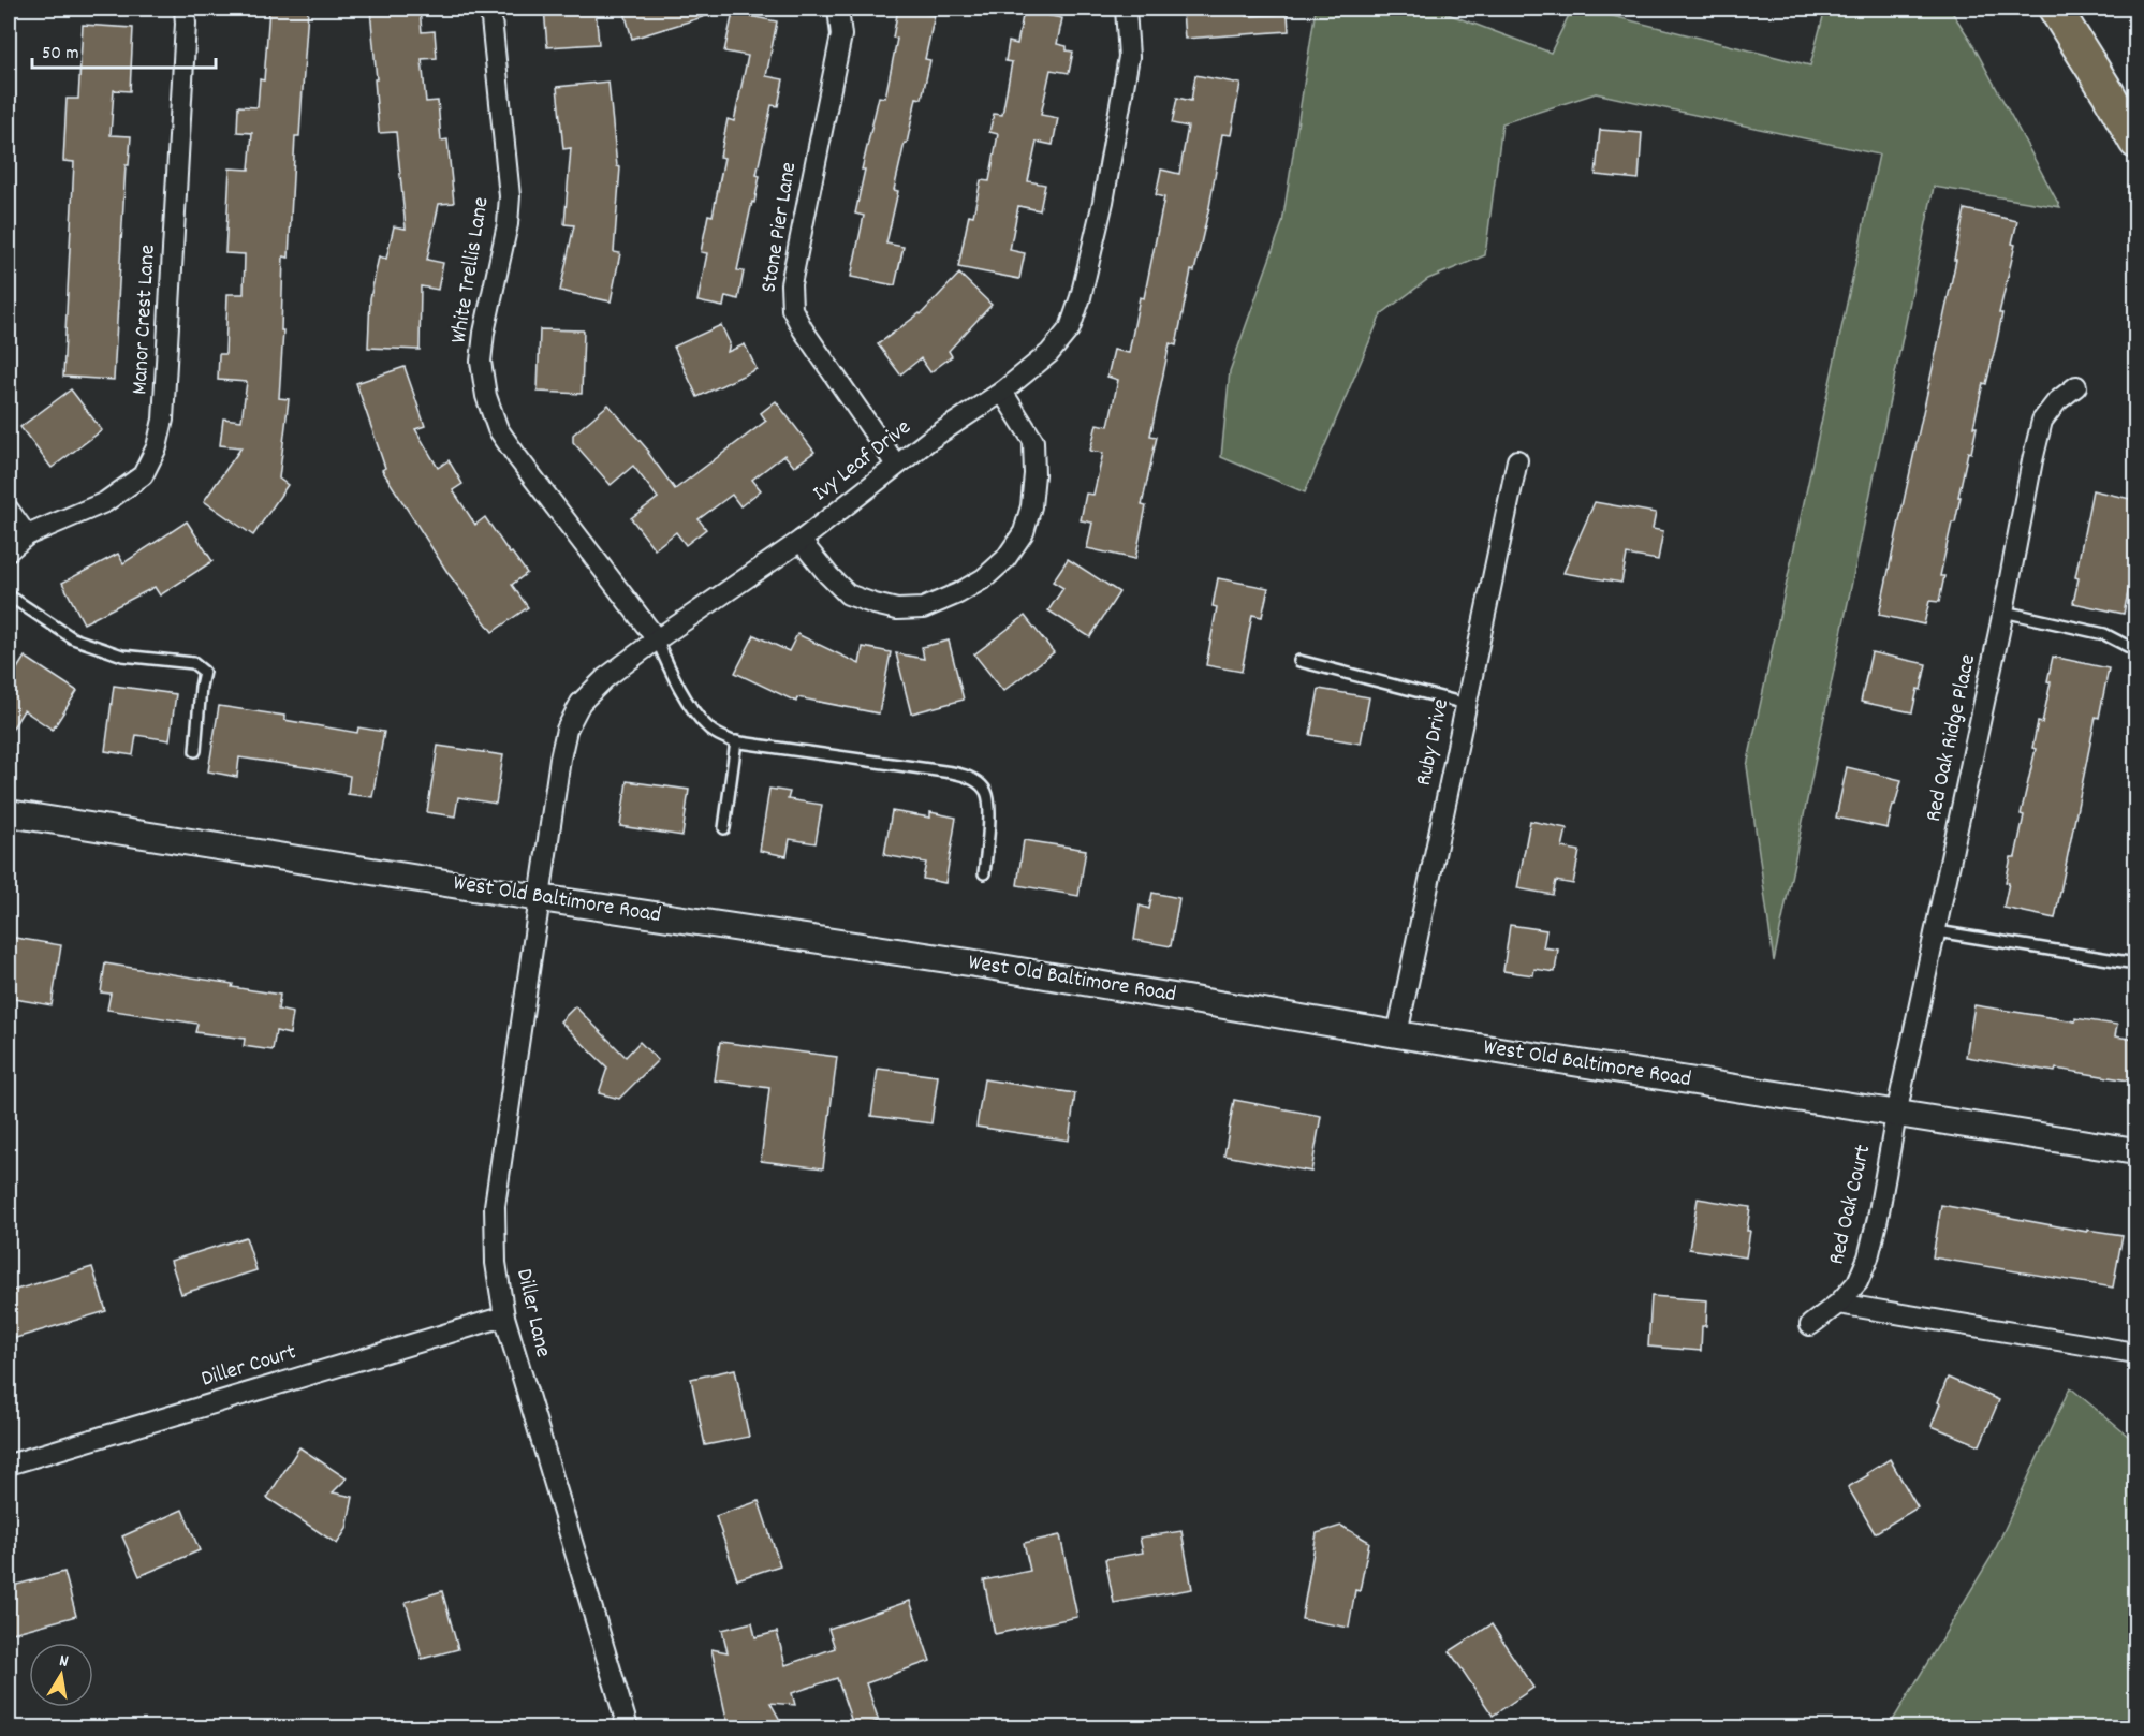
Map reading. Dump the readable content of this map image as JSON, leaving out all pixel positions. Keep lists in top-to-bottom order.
{
  "streets": {
    "street": [
      "Stone Pier Lane",
      "White Trellis Lane",
      "Manor Crest Lane",
      "Ivy Leaf Drive",
      "Red Oak Ridge Place",
      "Ruby Drive",
      "West Old Baltimore Road",
      "Red Oak Court",
      "Diller Lane",
      "Diller Court"
    ]
  },
  "crossings": [
    ["Stone Pier Lane", "Ivy Leaf Drive"],
    ["White Trellis Lane", "Ivy Leaf Drive"],
    ["Ivy Leaf Drive", "West Old Baltimore Road"],
    ["Ivy Leaf Drive", "Diller Lane"],
    ["Red Oak Ridge Place", "West Old Baltimore Road"],
    ["Red Oak Ridge Place", "Red Oak Court"],
    ["Ruby Drive", "West Old Baltimore Road"],
    ["West Old Baltimore Road", "Red Oak Court"],
    ["West Old Baltimore Road", "Diller Lane"],
    ["Diller Lane", "Diller Court"]
  ],
  "scale_bar": "50 m",
  "north": "top"
}
